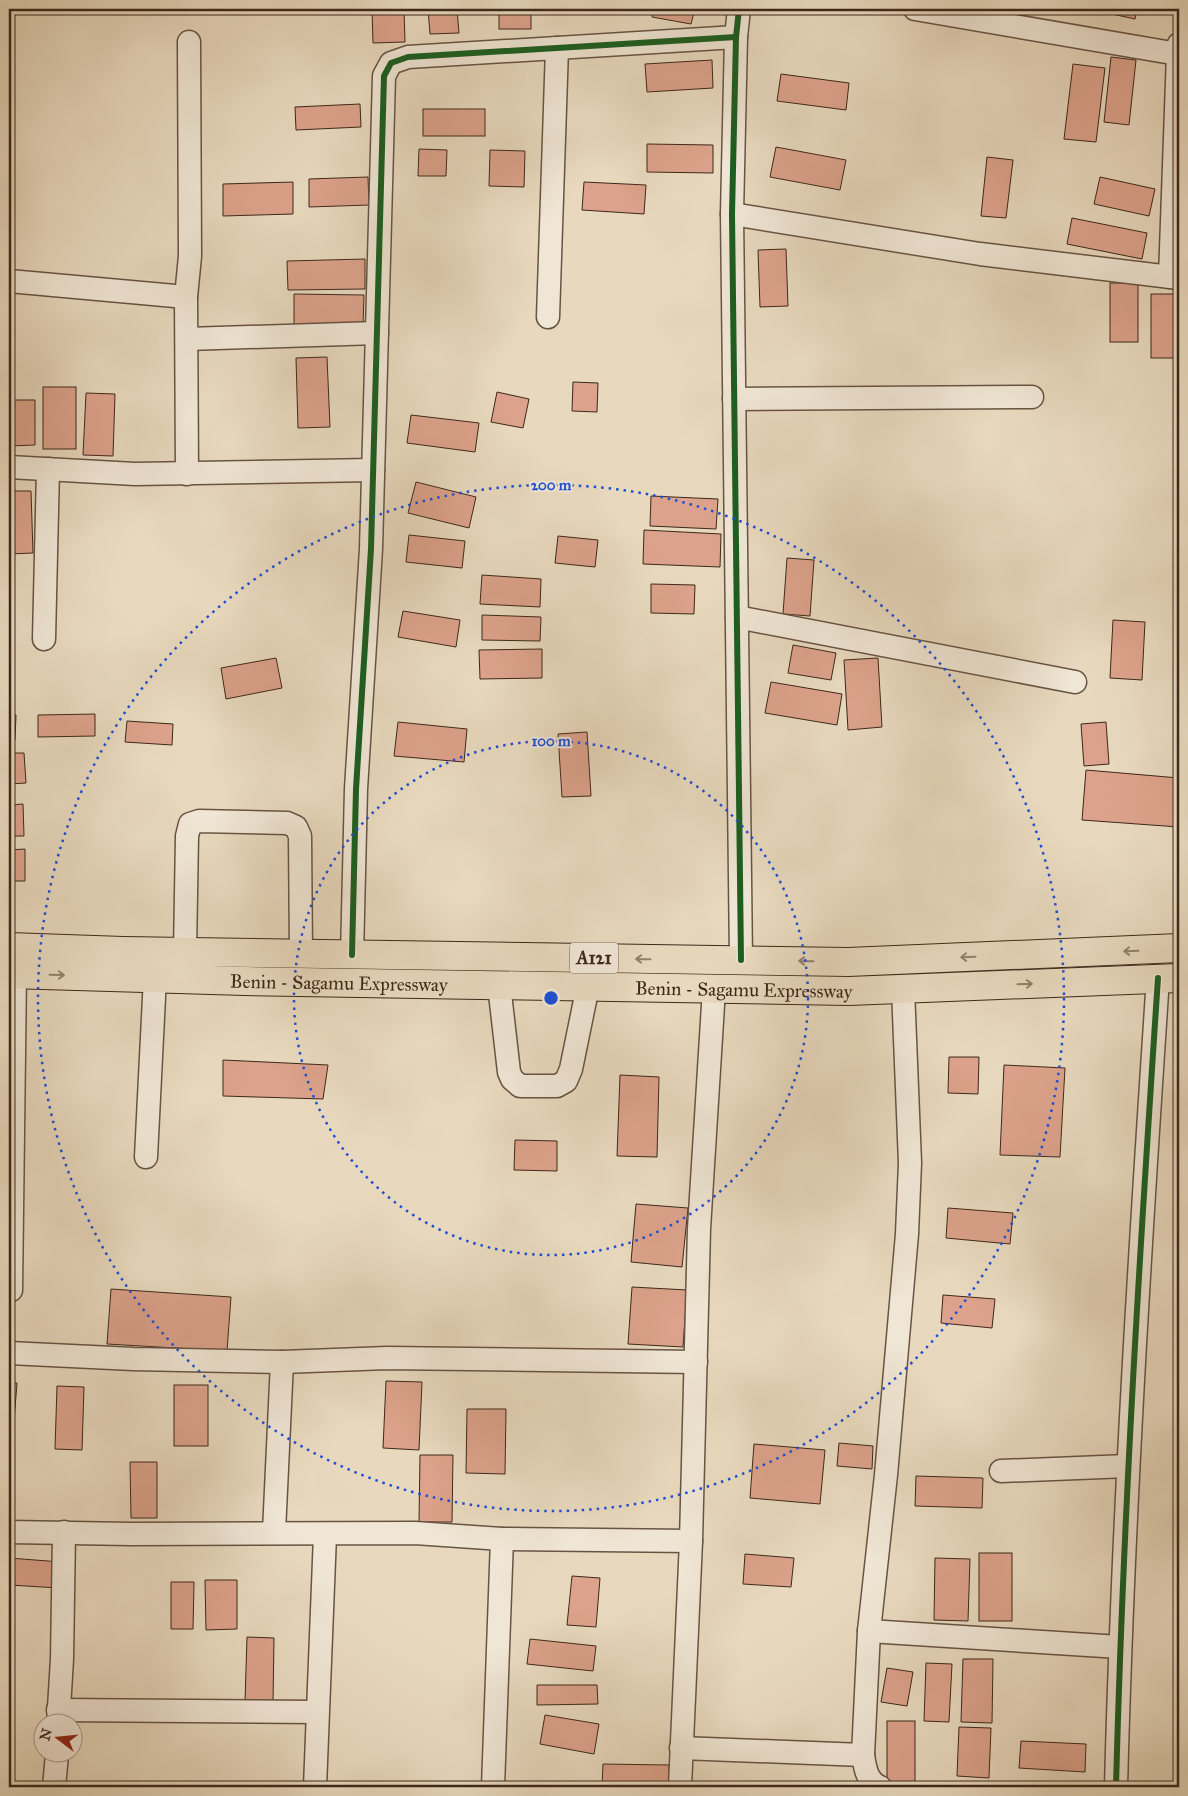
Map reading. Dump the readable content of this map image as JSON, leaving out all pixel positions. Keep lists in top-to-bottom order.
{
  "streets": {
    "highway": ["A121", "Benin - Sagamu Expressway"]
  },
  "north": "left",
  "rings": ["200 m", "100 m"]
}
